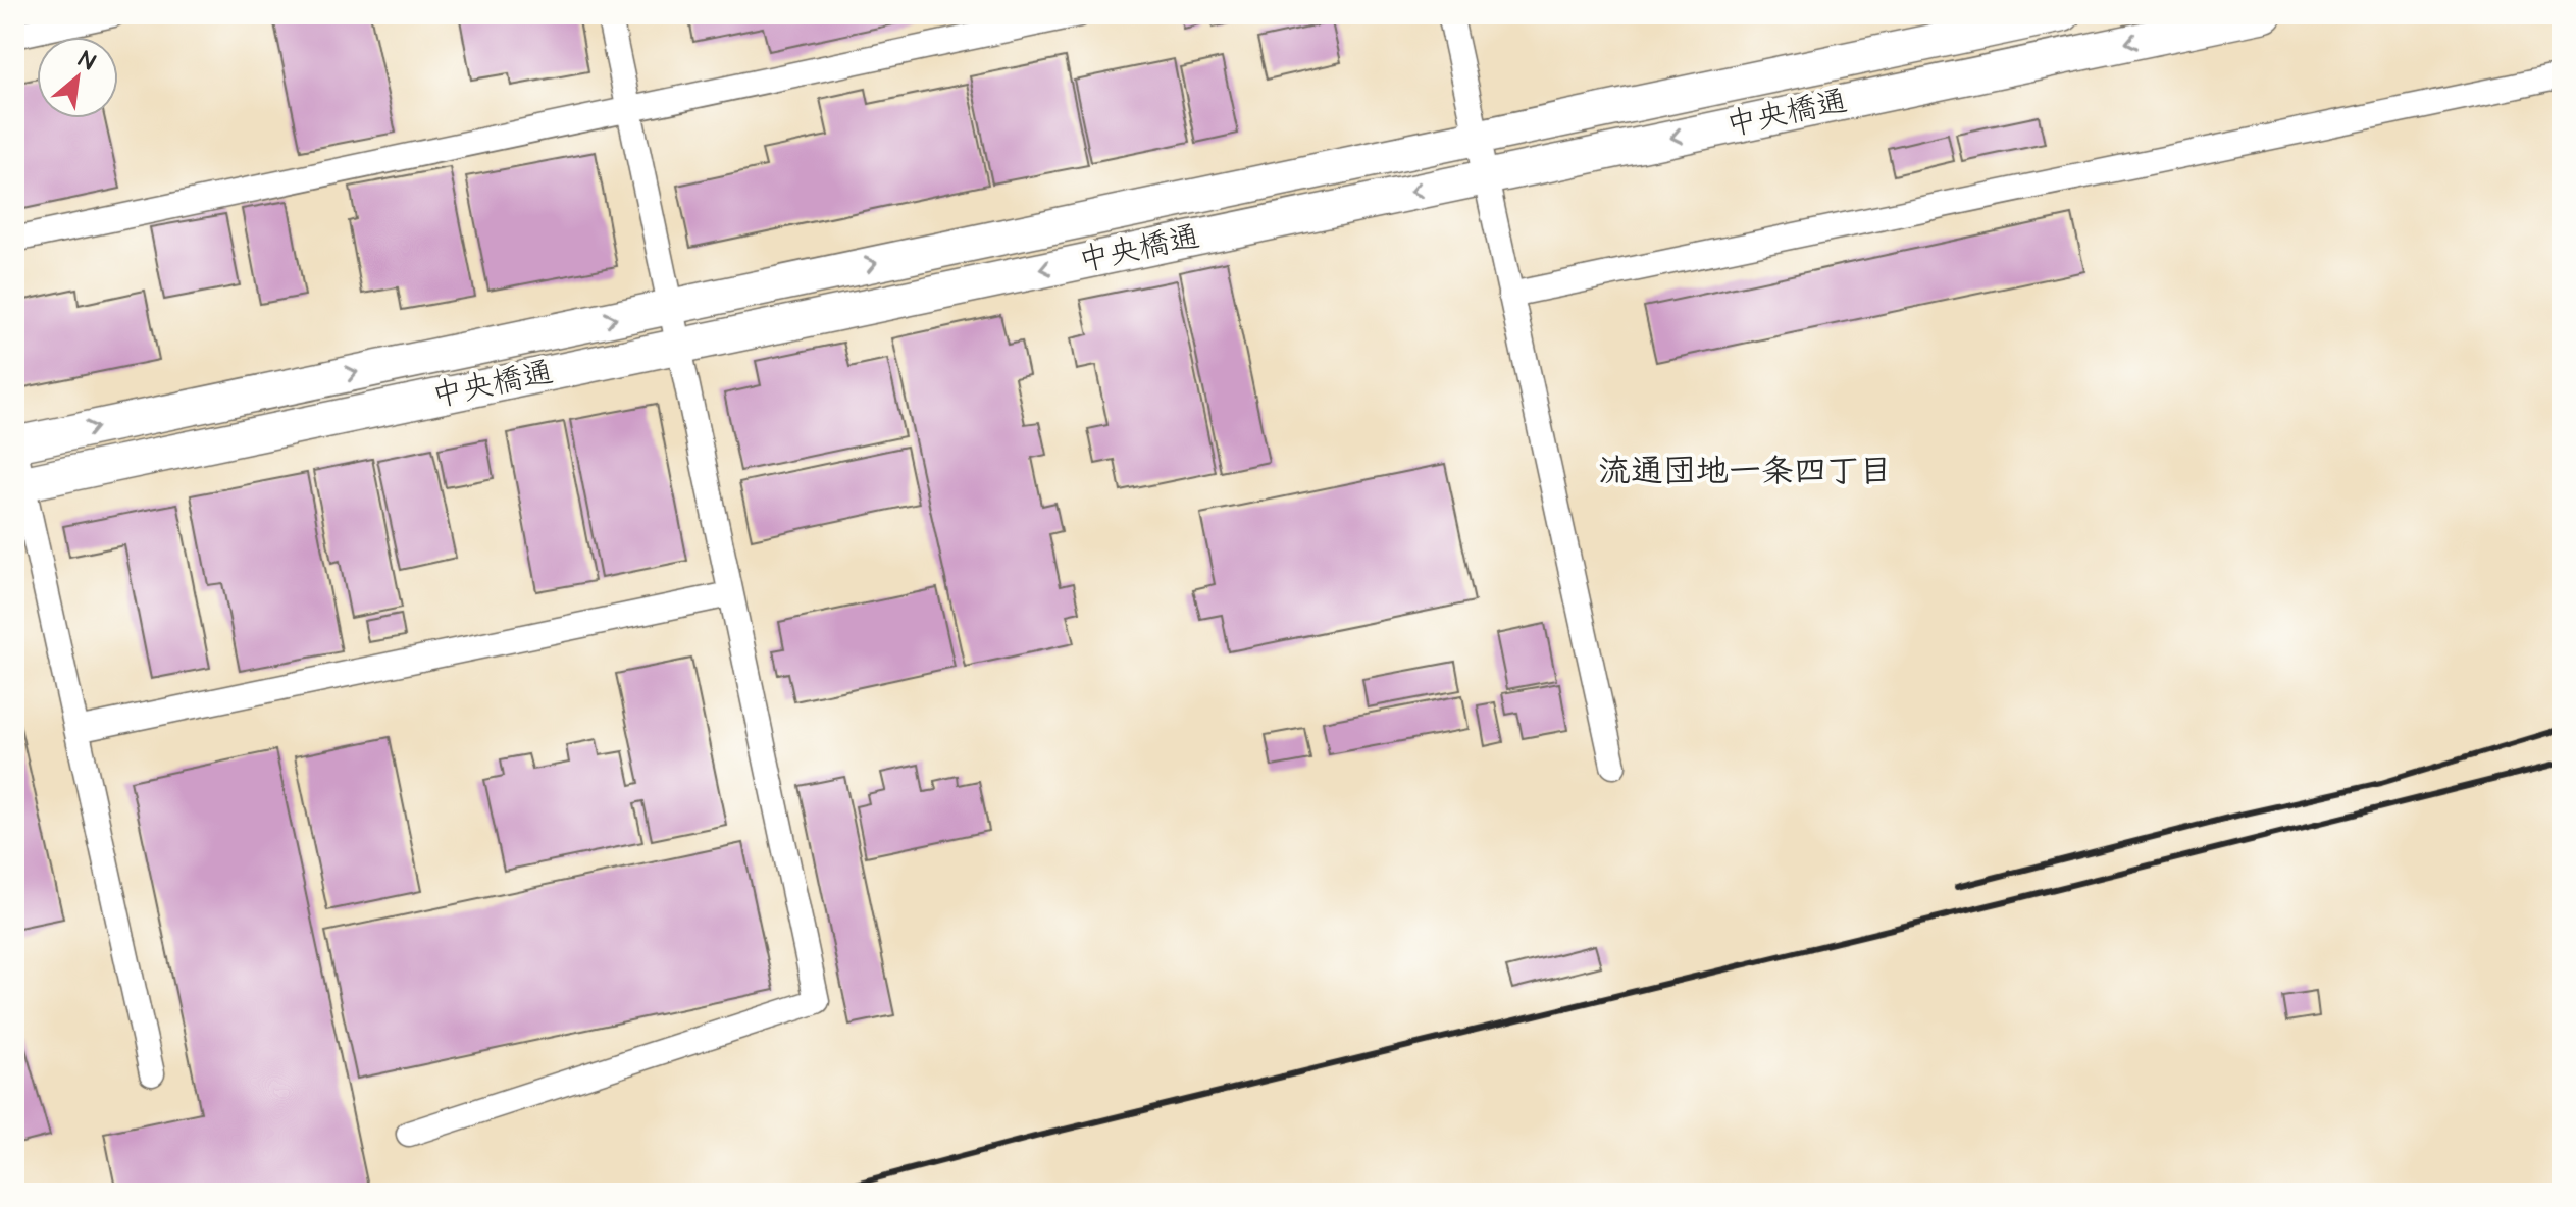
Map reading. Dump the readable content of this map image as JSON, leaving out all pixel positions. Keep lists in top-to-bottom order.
{
  "streets": {
    "main road": ["中央橋通"]
  },
  "districts": ["流通団地一条四丁目"],
  "north": "top right"
}
